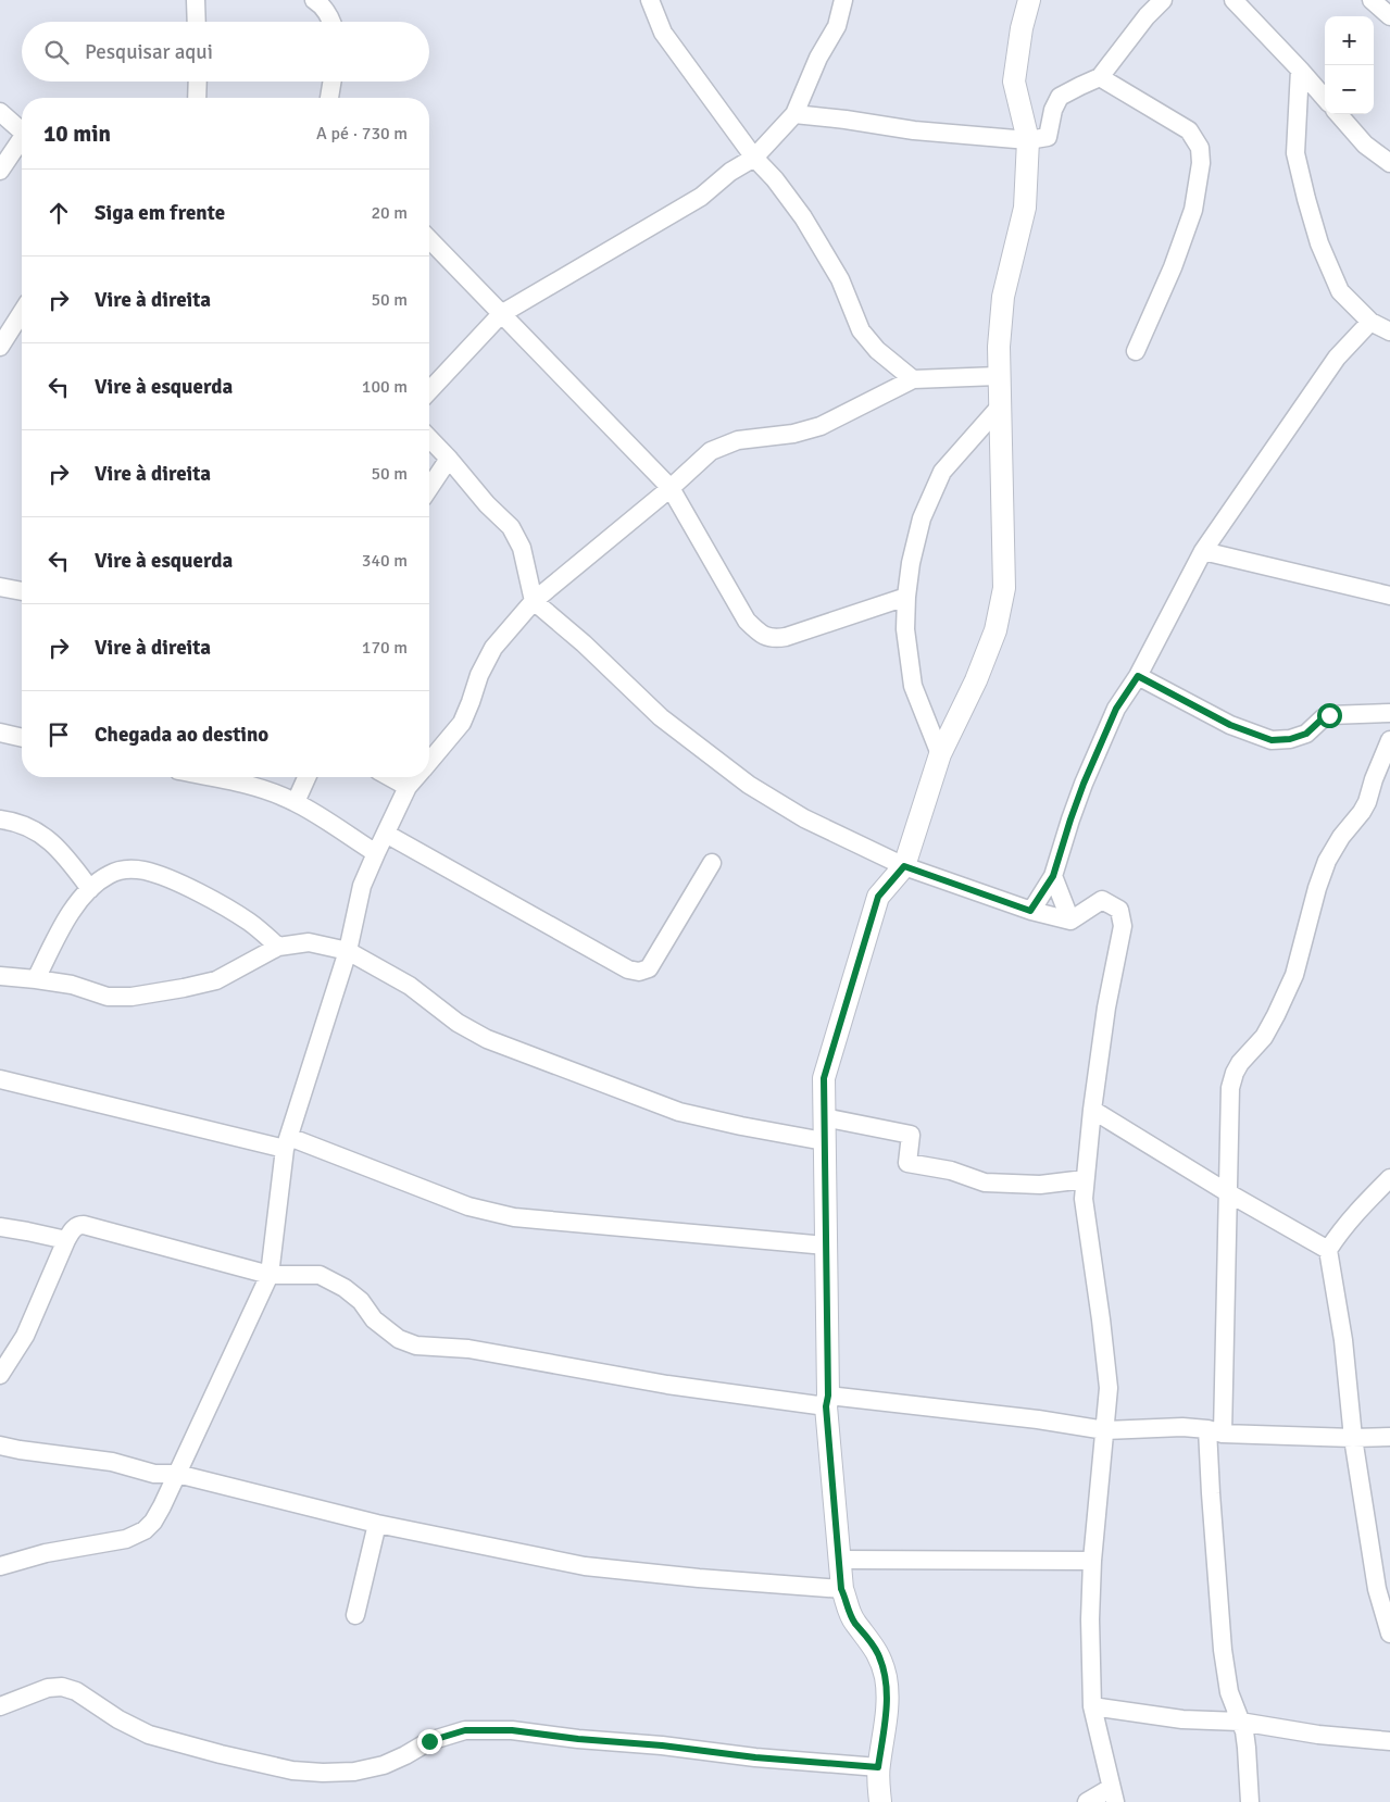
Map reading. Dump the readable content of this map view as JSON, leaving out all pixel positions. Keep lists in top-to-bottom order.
{
  "page": {
    "map_buttons": ["+", "−"],
    "search": "Pesquisar aqui",
    "heading": ["10 min", "A pé · 730 m"],
    "list": [
      ["Siga em frente", "20 m"],
      ["Vire à direita", "50 m"],
      ["Vire à esquerda", "100 m"],
      ["Vire à direita", "50 m"],
      ["Vire à esquerda", "340 m"],
      ["Vire à direita", "170 m"],
      "Chegada ao destino"
    ]
  }
}
